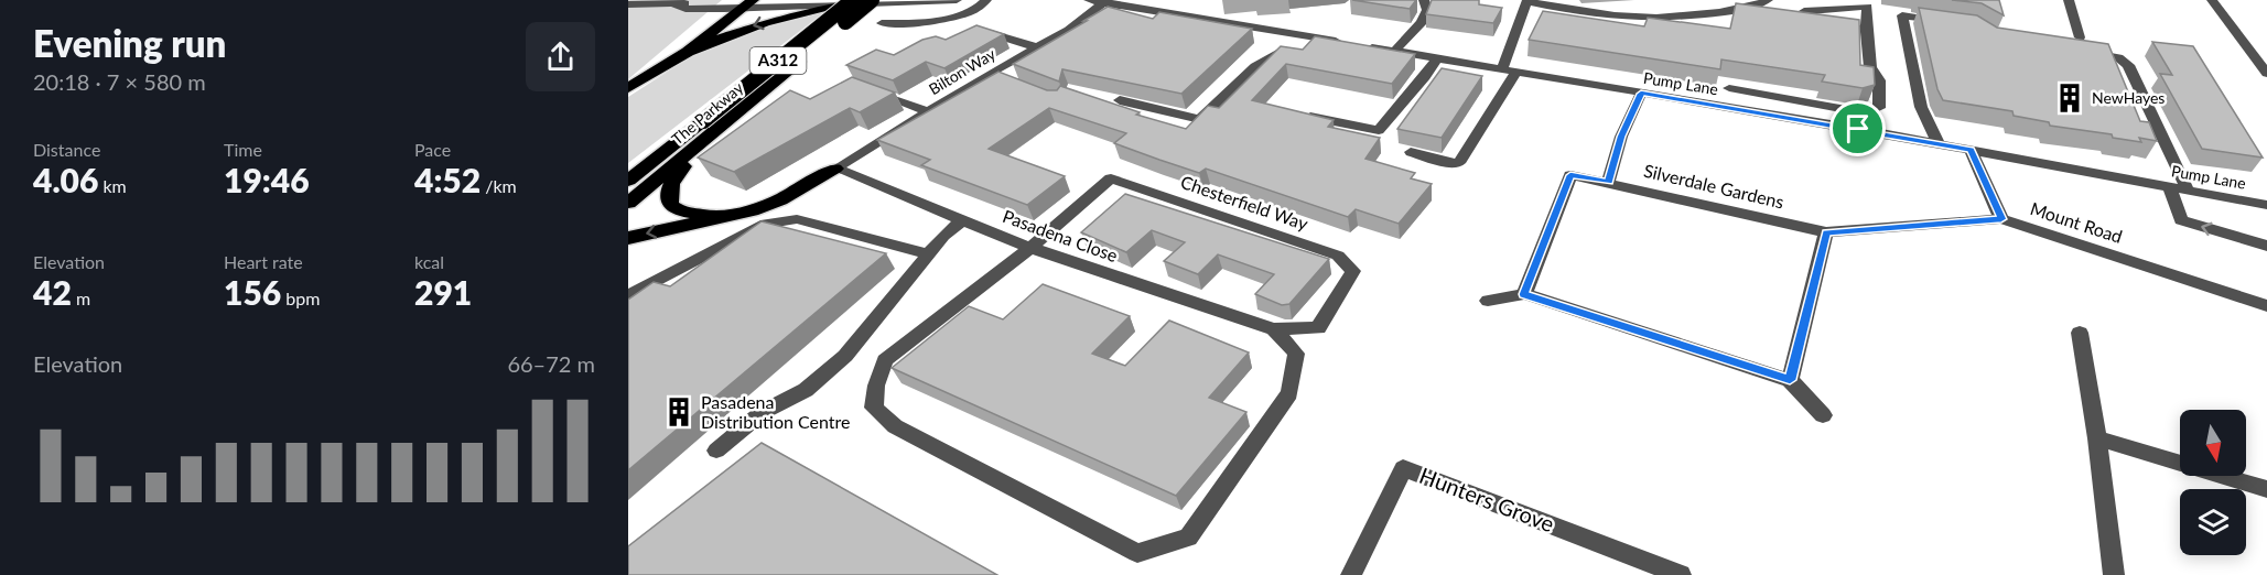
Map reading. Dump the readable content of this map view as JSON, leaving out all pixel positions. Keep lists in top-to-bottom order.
{
  "streets": {
    "highway": ["A312", "The Parkway"],
    "street": [
      "Bilton Way",
      "Pump Lane",
      "Silverdale Gardens",
      "Chesterfield Way",
      "Mount Road",
      "Pasadena Close",
      "Hunters Grove"
    ]
  },
  "crossings": [
    ["Bilton Way", "Pump Lane"],
    ["Bilton Way", "Pasadena Close"],
    ["Silverdale Gardens", "Mount Road"],
    ["Chesterfield Way", "Pasadena Close"]
  ],
  "places": {
    "building": ["NewHayes", "Pasadena Distribution Centre"]
  },
  "north": "bottom",
  "page": {
    "heading": ["Evening run", "20:18 · 7 × 580 m"],
    "stats": [
      ["Distance", "4.06 km"],
      ["Time", "19:46"],
      ["Pace", "4:52 /km"],
      ["Elevation", "42 m"],
      ["Heart rate", "156 bpm"],
      ["kcal", "291"]
    ],
    "chart": ["Elevation", "66–72 m"]
  }
}
